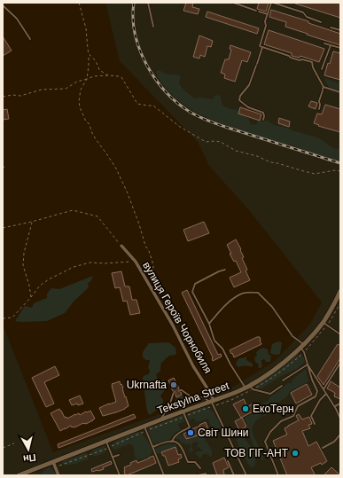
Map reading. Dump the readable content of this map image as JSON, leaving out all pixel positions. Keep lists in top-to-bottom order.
{
  "streets": {
    "street": ["вулиця Героїв Чорнобиля", "Tekstylna Street"]
  },
  "crossings": [
    ["вулиця Героїв Чорнобиля", "Tekstylna Street"]
  ],
  "places": [
    "Ukrnafta",
    "ЕкоТерн",
    "Світ Шини",
    "ТОВ ГІГ-АНТ"
  ],
  "north": "bottom"
}
